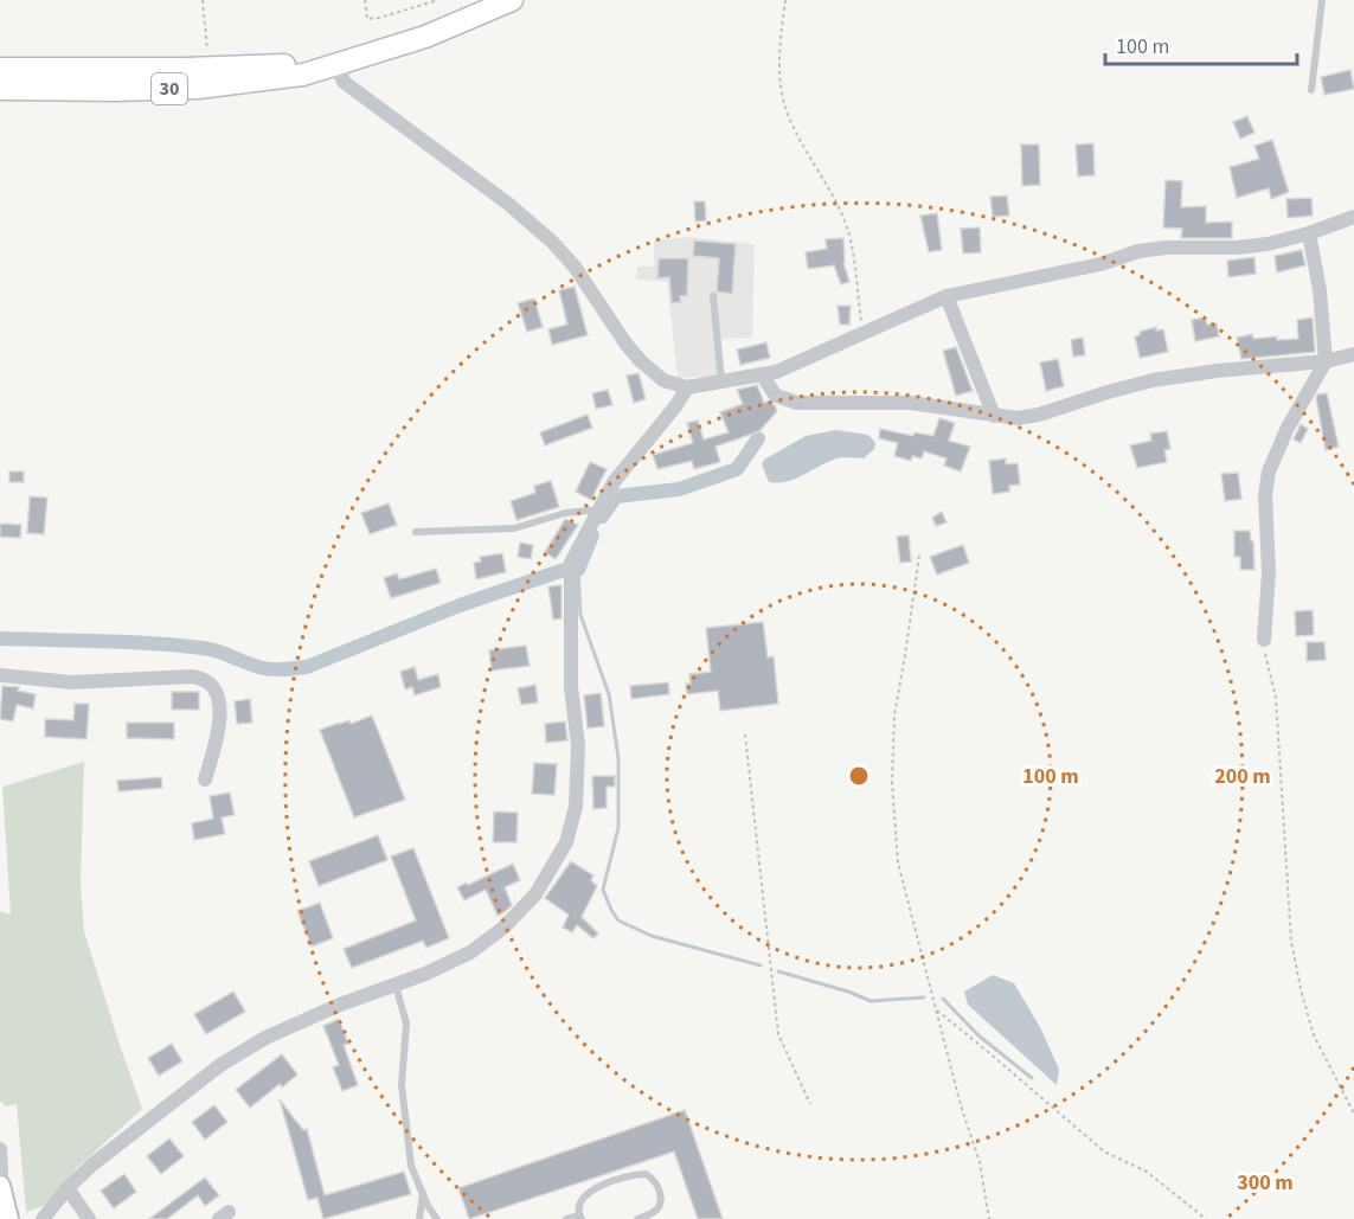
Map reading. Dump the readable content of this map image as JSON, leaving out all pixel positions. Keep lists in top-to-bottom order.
{
  "streets": {
    "main road": ["30"]
  },
  "scale_bar": "100 m",
  "rings": ["100 m", "200 m", "300 m"]
}
